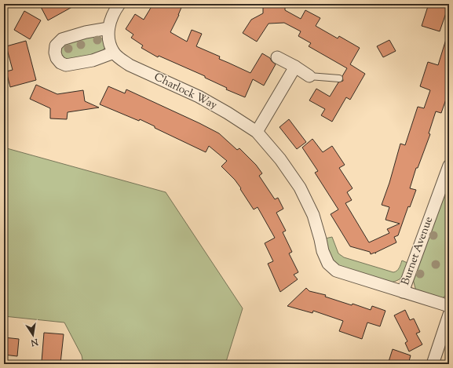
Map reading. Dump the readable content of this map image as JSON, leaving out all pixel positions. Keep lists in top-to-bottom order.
{
  "streets": {
    "street": ["Charlock Way", "Burnet Avenue"]
  },
  "crossings": [
    ["Charlock Way", "Burnet Avenue"]
  ],
  "north": "bottom"
}
